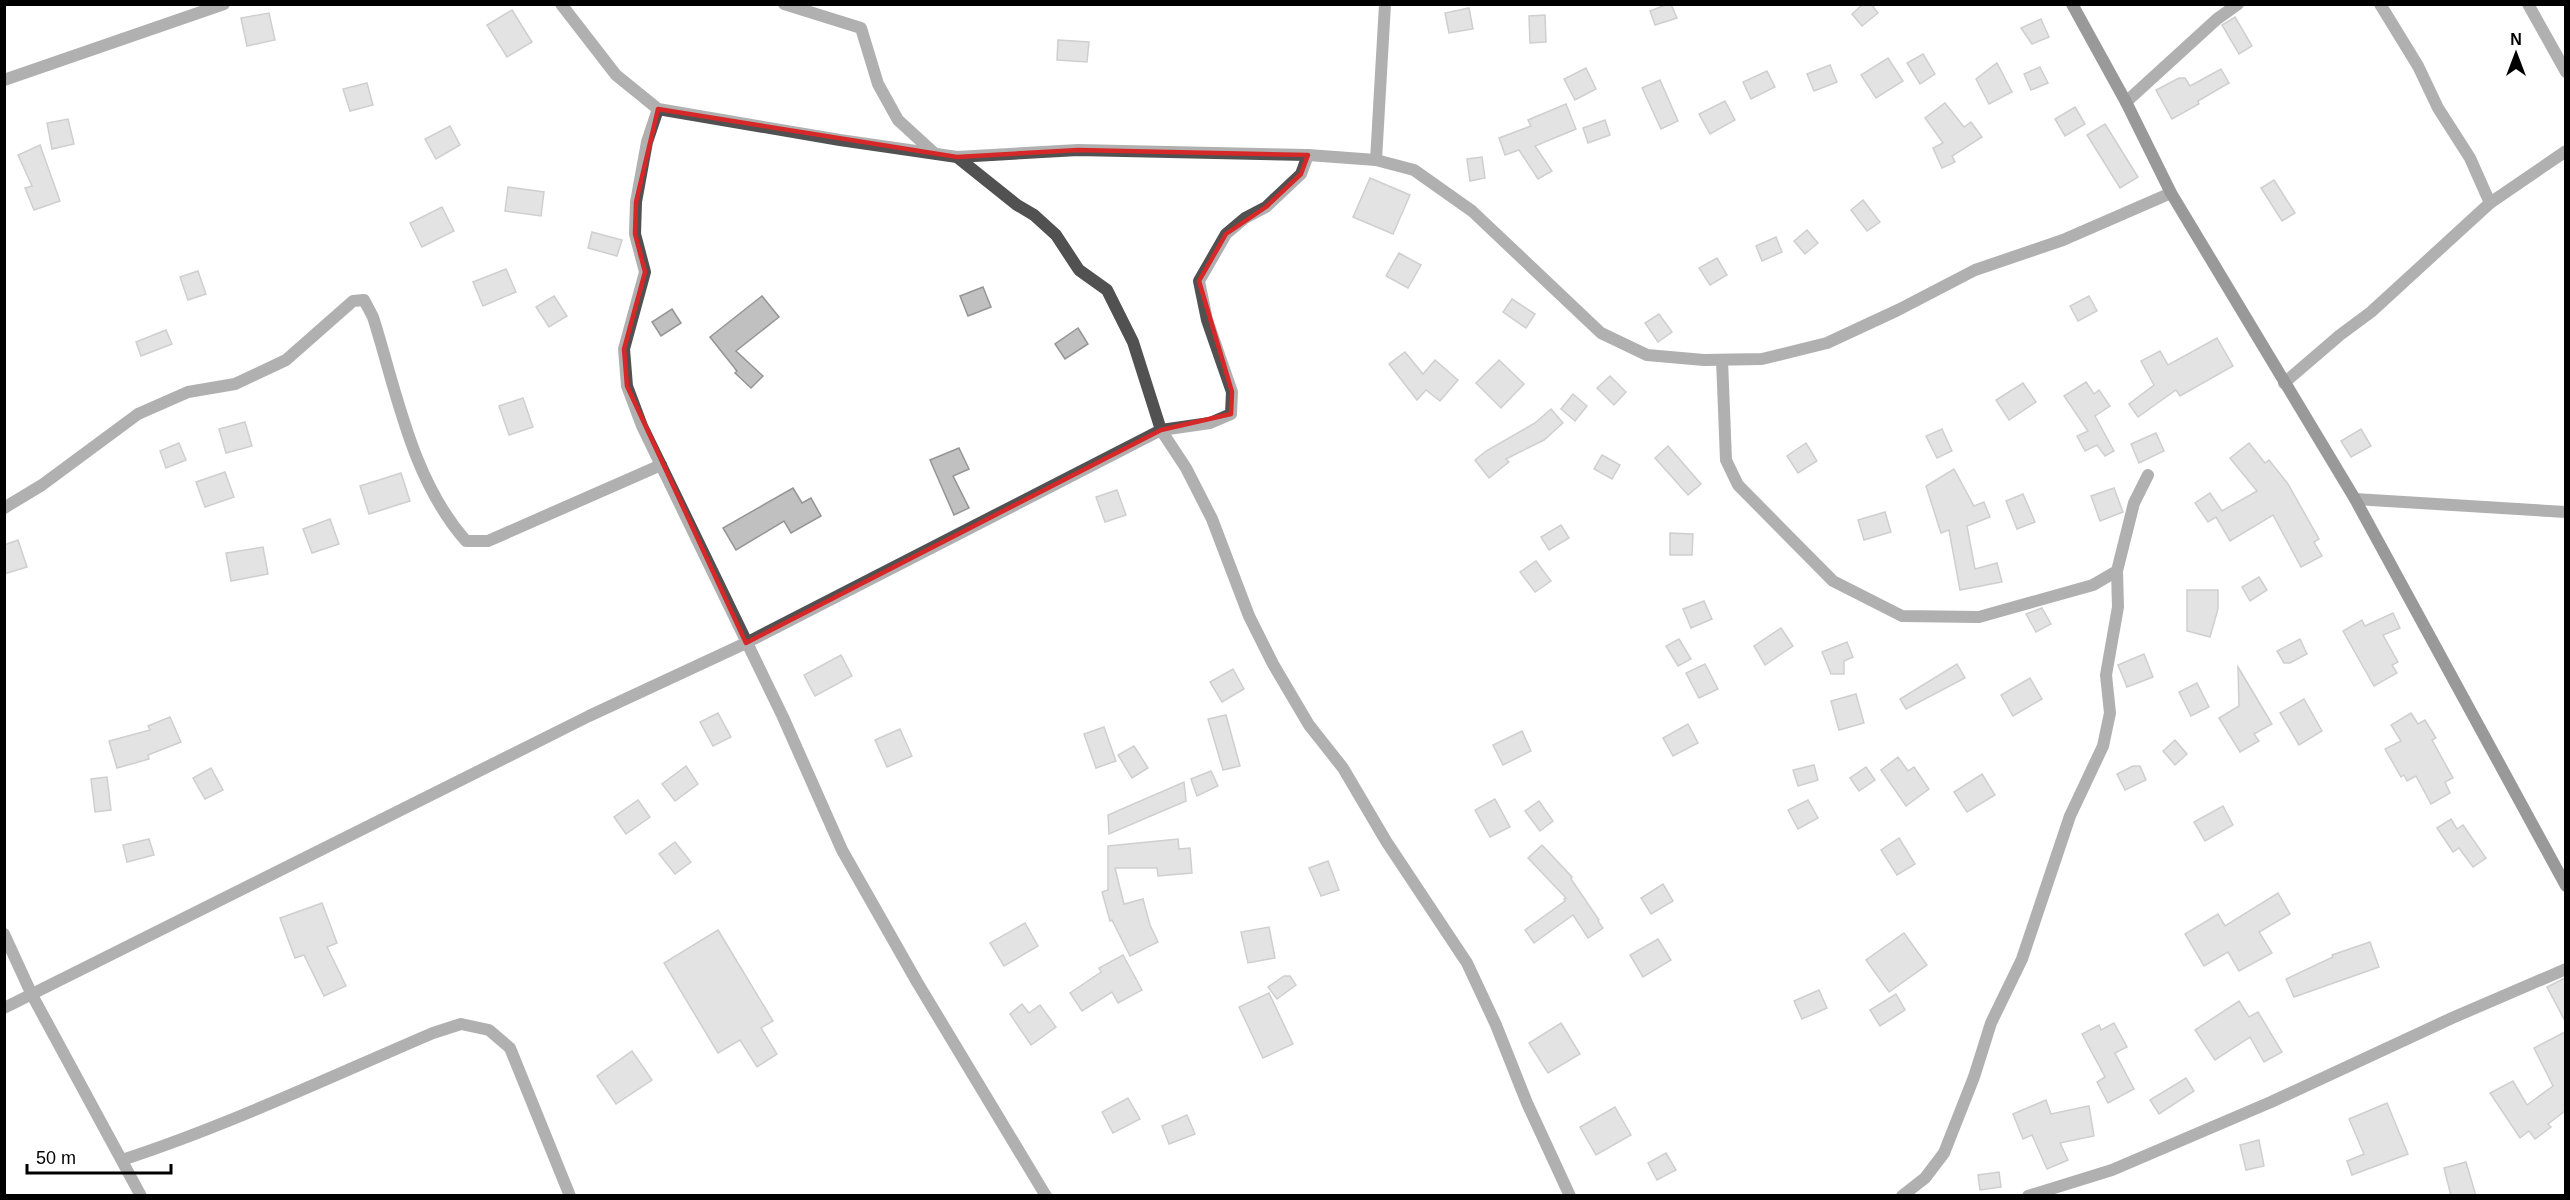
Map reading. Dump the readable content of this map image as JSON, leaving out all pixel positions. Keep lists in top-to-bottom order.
{
  "scale_bar": "50 m",
  "north": "top"
}
